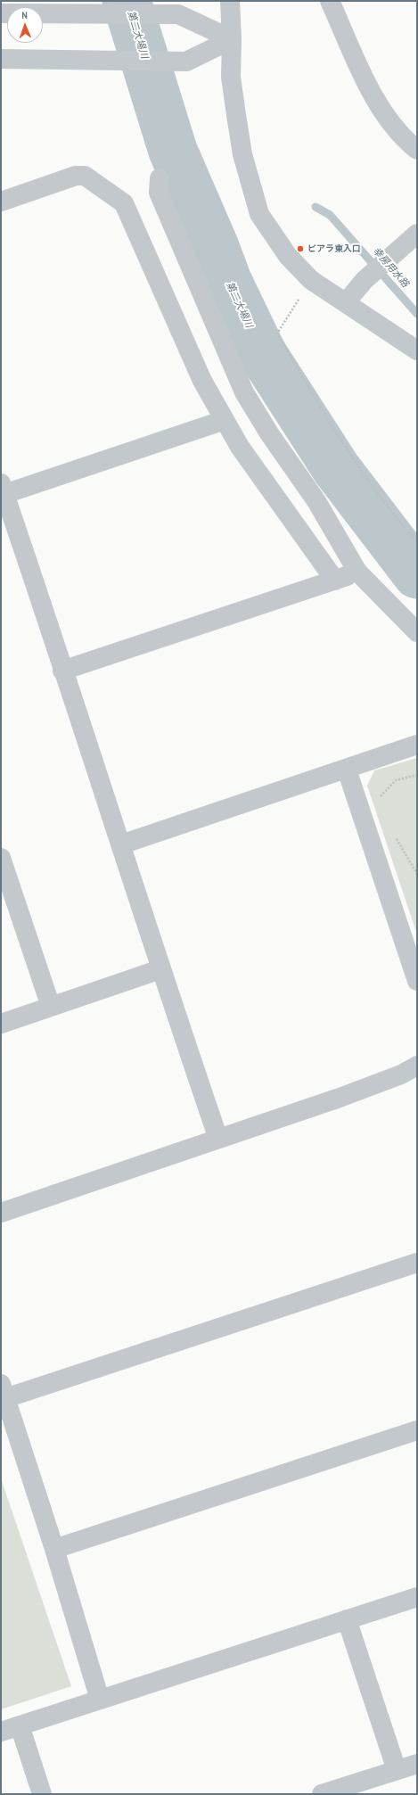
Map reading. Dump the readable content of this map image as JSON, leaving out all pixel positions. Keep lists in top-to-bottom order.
{
  "water": ["第二大場川", "幸房用水路"],
  "places": ["ピアラ東入口"],
  "north": "top"
}
